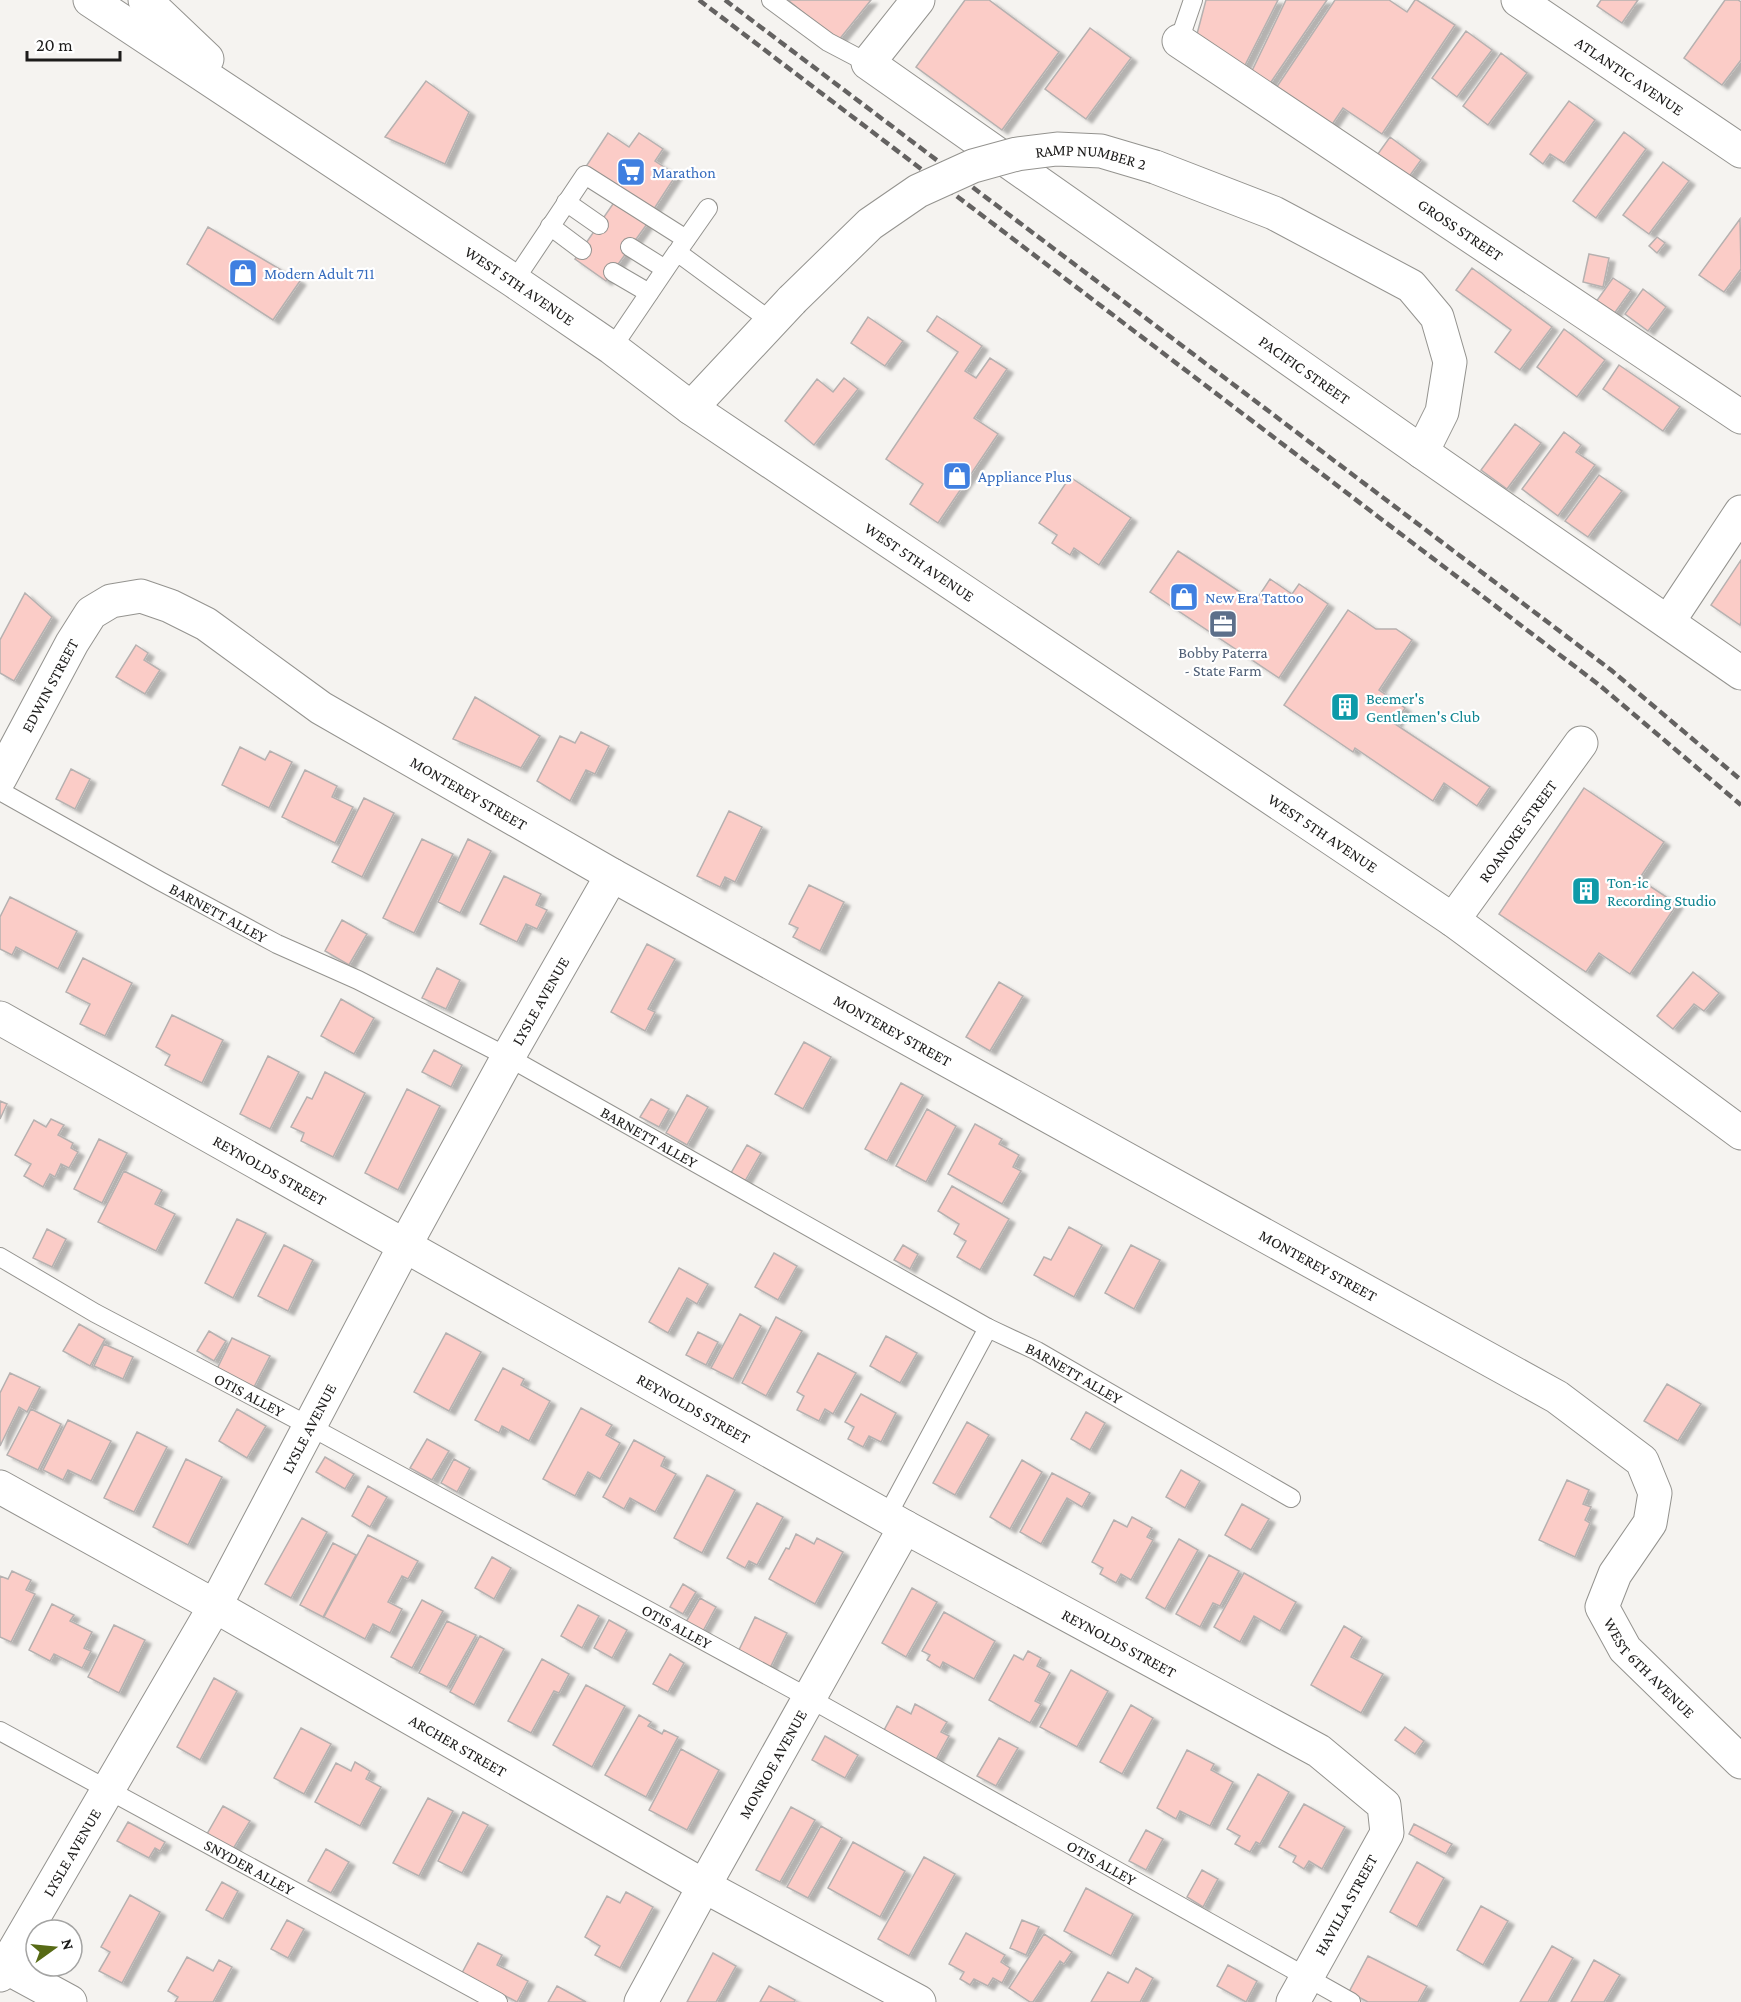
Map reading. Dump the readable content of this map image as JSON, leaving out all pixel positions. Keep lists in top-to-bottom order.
{
  "streets": {
    "street": [
      "ATLANTIC AVENUE",
      "RAMP NUMBER 2",
      "GROSS STREET",
      "WEST 5TH AVENUE",
      "PACIFIC STREET",
      "EDWIN STREET",
      "MONTEREY STREET",
      "ROANOKE STREET",
      "LYSLE AVENUE",
      "REYNOLDS STREET",
      "WEST 6TH AVENUE",
      "ARCHER STREET",
      "MONROE AVENUE",
      "HAVILLA STREET"
    ],
    "lane": ["BARNETT ALLEY", "OTIS ALLEY", "SNYDER ALLEY"]
  },
  "crossings": [
    ["RAMP NUMBER 2", "WEST 5TH AVENUE"],
    ["RAMP NUMBER 2", "PACIFIC STREET"],
    ["WEST 5TH AVENUE", "ROANOKE STREET"],
    ["EDWIN STREET", "MONTEREY STREET"],
    ["MONTEREY STREET", "LYSLE AVENUE"],
    ["MONTEREY STREET", "WEST 6TH AVENUE"],
    ["BARNETT ALLEY", "LYSLE AVENUE"],
    ["BARNETT ALLEY", "MONROE AVENUE"],
    ["LYSLE AVENUE", "REYNOLDS STREET"],
    ["LYSLE AVENUE", "OTIS ALLEY"],
    ["LYSLE AVENUE", "ARCHER STREET"],
    ["LYSLE AVENUE", "SNYDER ALLEY"],
    ["REYNOLDS STREET", "MONROE AVENUE"],
    ["REYNOLDS STREET", "HAVILLA STREET"],
    ["OTIS ALLEY", "MONROE AVENUE"],
    ["OTIS ALLEY", "HAVILLA STREET"],
    ["ARCHER STREET", "MONROE AVENUE"]
  ],
  "places": {
    "supermarket": ["Marathon"],
    "shop": ["Modern Adult 711", "Appliance Plus", "New Era Tattoo"],
    "office": ["Bobby Paterra - State Farm"],
    "building": ["Beemer's Gentlemen's Club", "Ton-ic Recording Studio"]
  },
  "scale_bar": "20 m",
  "north": "right"
}
